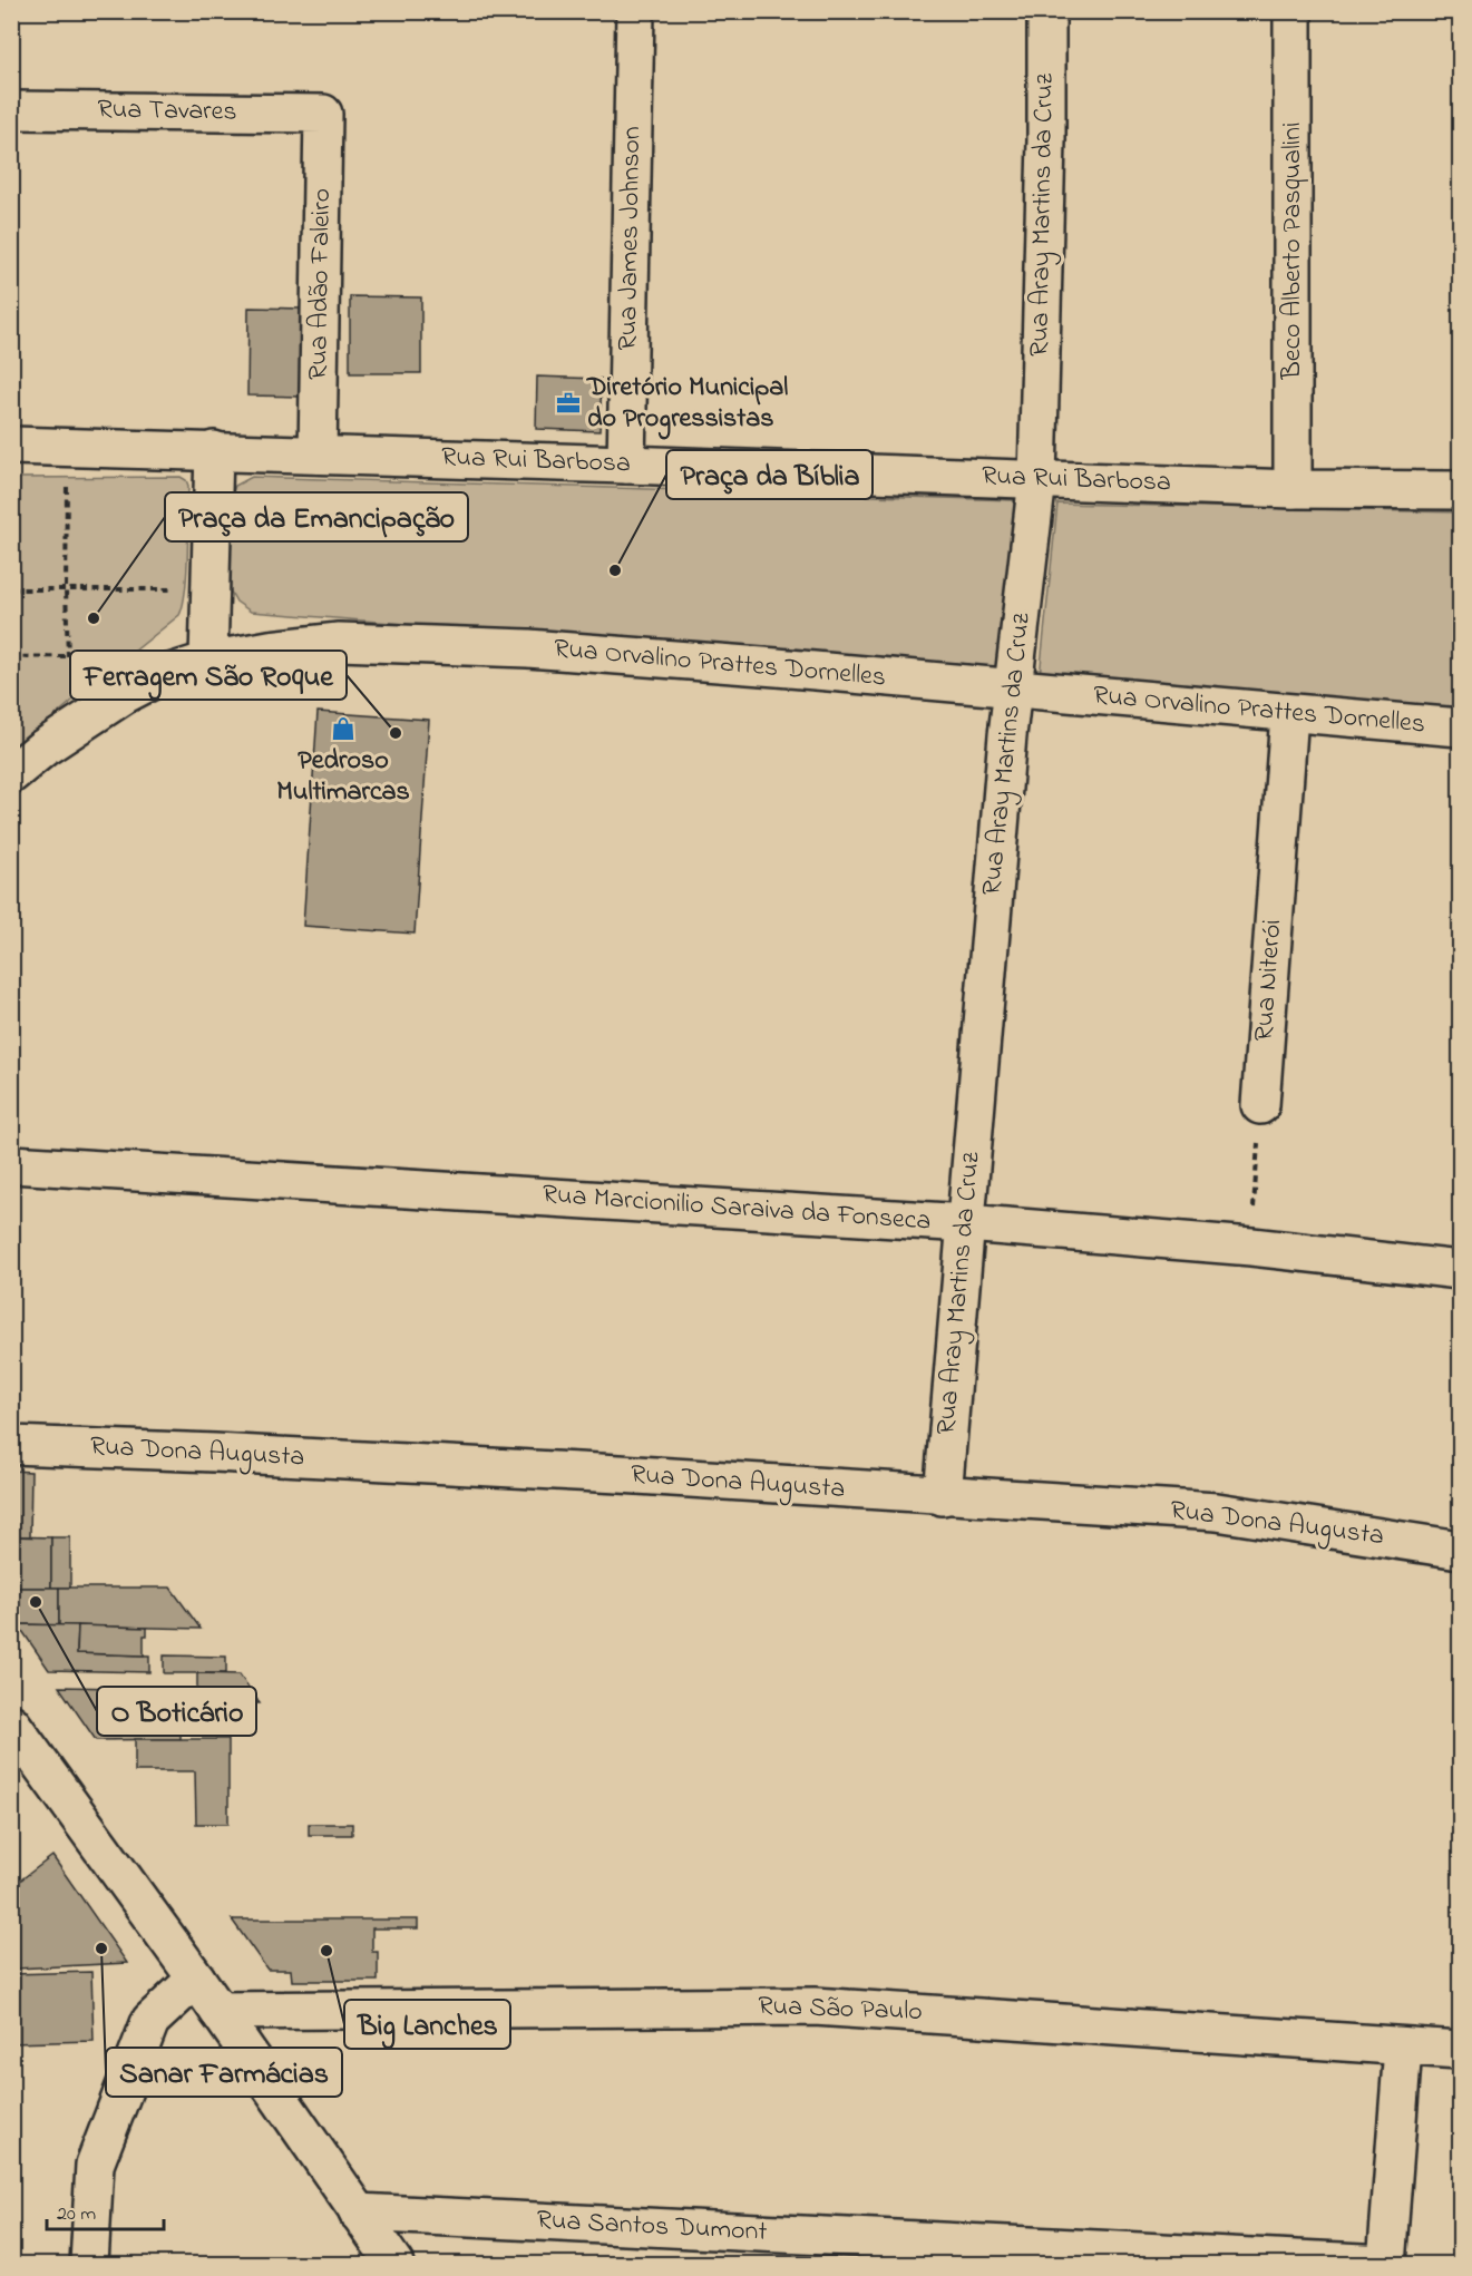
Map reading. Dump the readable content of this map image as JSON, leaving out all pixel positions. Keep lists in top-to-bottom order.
{
  "streets": {
    "street": [
      "Rua Tavares",
      "Rua Aray Martins da Cruz",
      "Rua James Johnson",
      "Beco Alberto Pasqualini",
      "Rua Adão Faleiro",
      "Rua Rui Barbosa",
      "Rua Orvalino Prattes Dornelles",
      "Rua Niterói",
      "Rua Marcionilio Saraiva da Fonseca",
      "Rua Dona Augusta",
      "Rua São Paulo",
      "Rua Santos Dumont"
    ]
  },
  "crossings": [
    ["Rua Tavares", "Rua Adão Faleiro"],
    ["Rua Aray Martins da Cruz", "Rua Rui Barbosa"],
    ["Rua Aray Martins da Cruz", "Rua Orvalino Prattes Dornelles"],
    ["Rua Aray Martins da Cruz", "Rua Marcionilio Saraiva da Fonseca"],
    ["Rua Aray Martins da Cruz", "Rua Dona Augusta"],
    ["Rua James Johnson", "Rua Rui Barbosa"],
    ["Beco Alberto Pasqualini", "Rua Rui Barbosa"],
    ["Rua Adão Faleiro", "Rua Rui Barbosa"],
    ["Rua Orvalino Prattes Dornelles", "Rua Niterói"]
  ],
  "places": {
    "office": ["Diretório Municipal do Progressistas"],
    "other": [
      "Praça da Bíblia",
      "Praça da Emancipação",
      "Ferragem São Roque",
      "O Boticário",
      "Sanar Farmácias",
      "Big Lanches"
    ],
    "shop": ["Pedroso Multimarcas"]
  },
  "scale_bar": "20 m"
}
